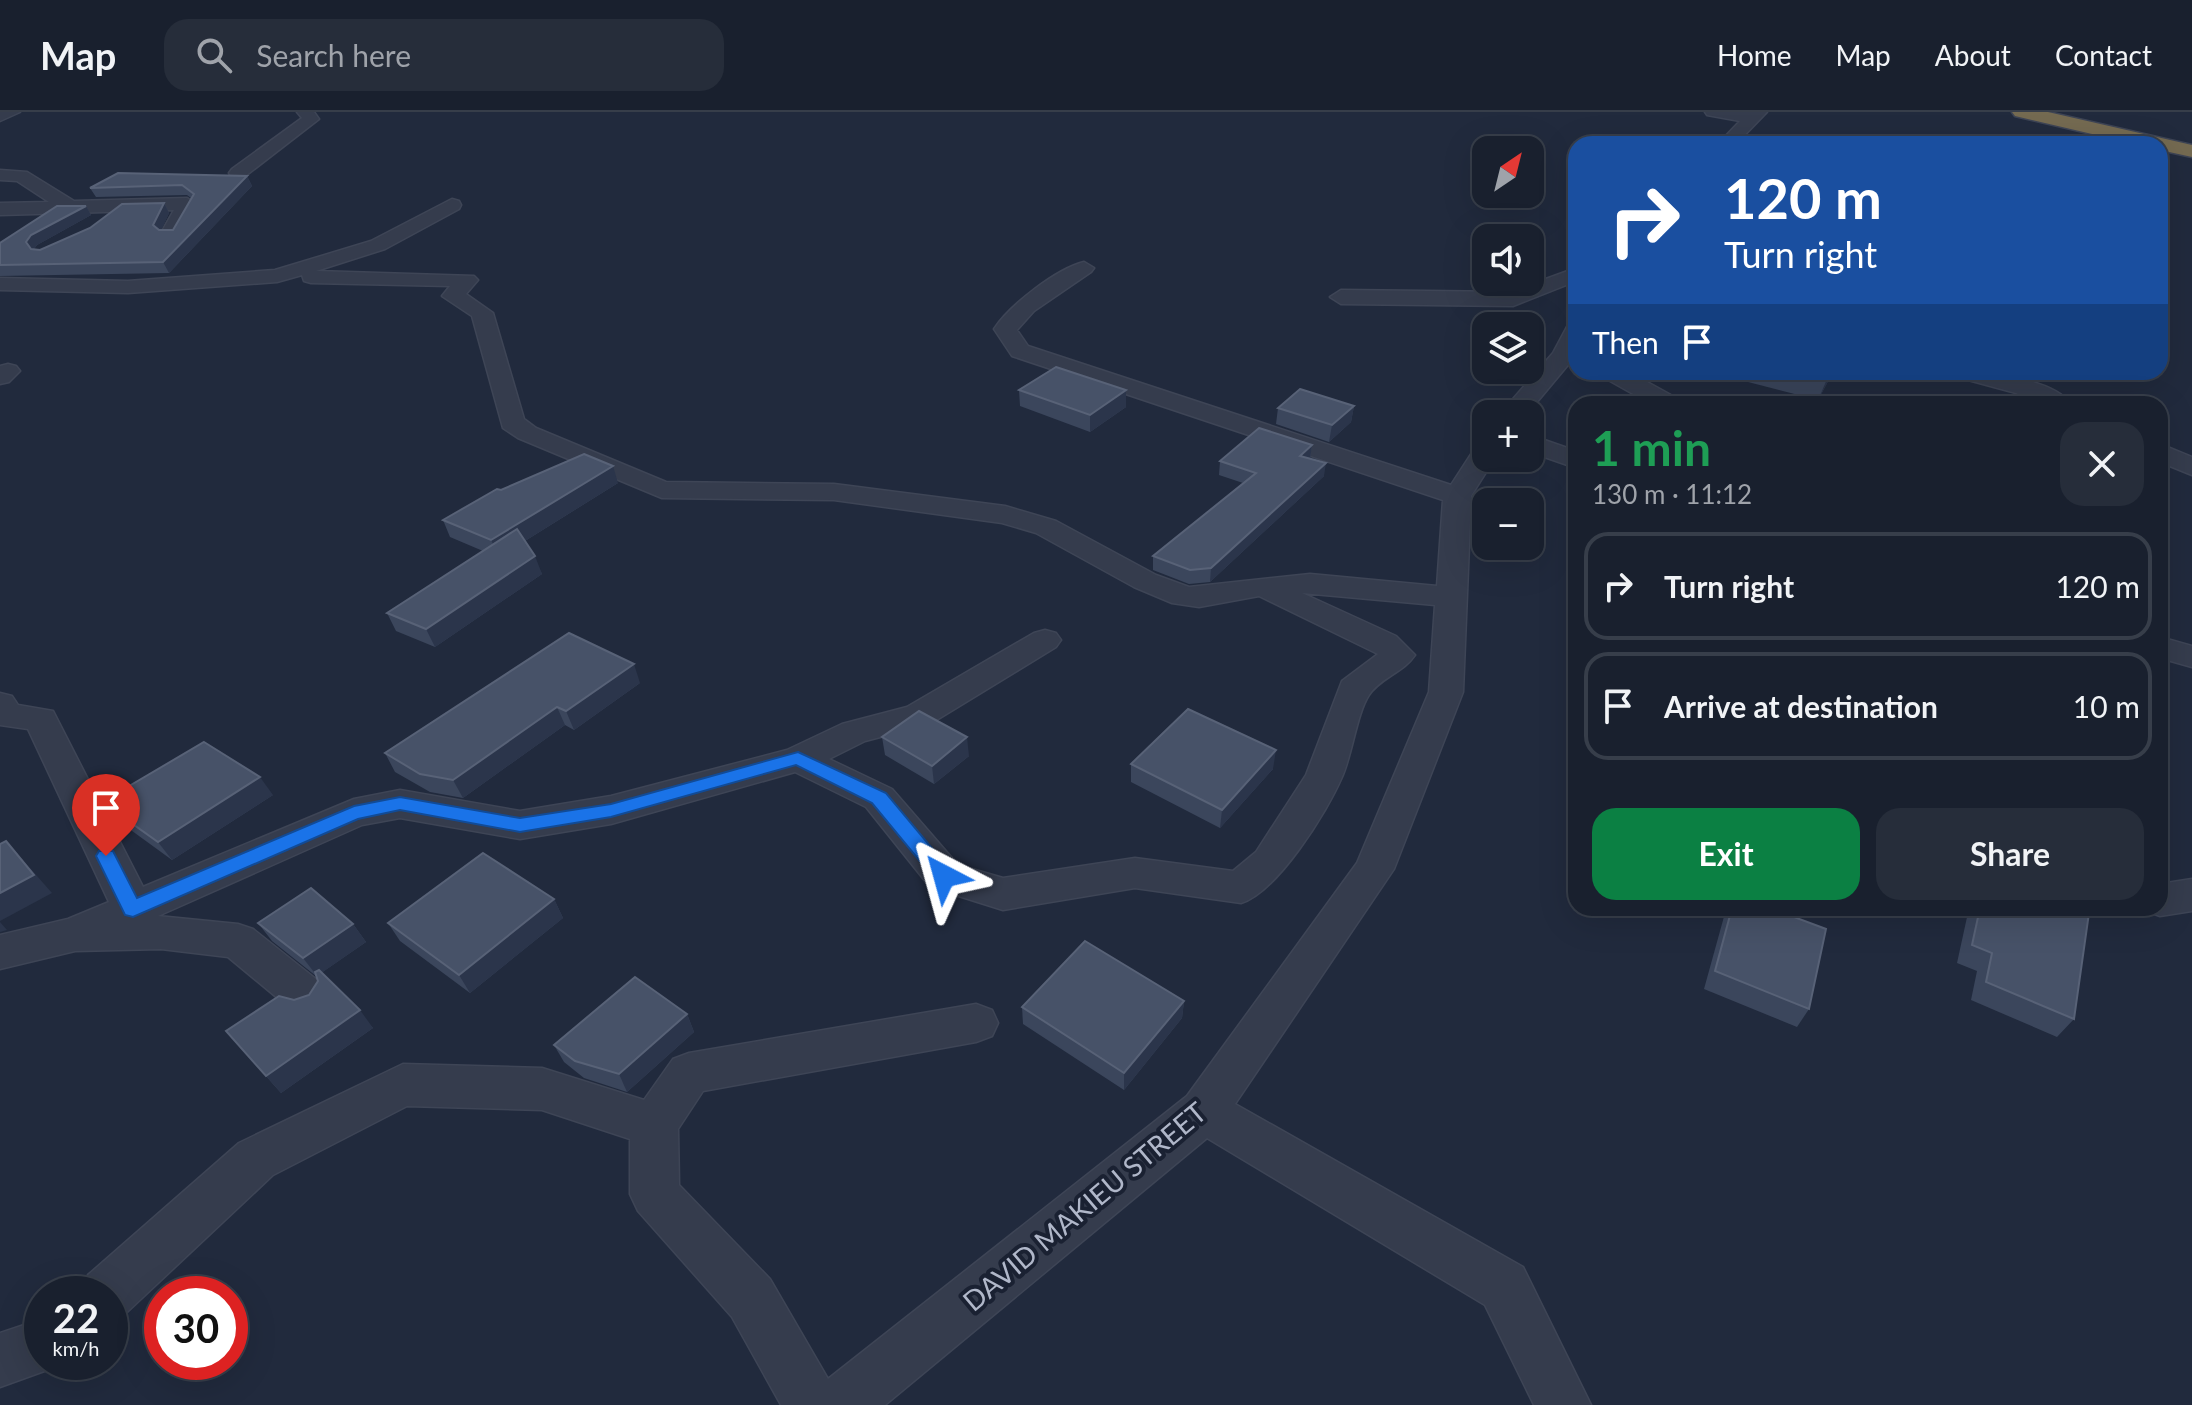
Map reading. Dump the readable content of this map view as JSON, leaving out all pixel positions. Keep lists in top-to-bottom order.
{
  "streets": {
    "street": ["DAVID MAKIEU STREET"]
  },
  "north": "top right",
  "page": {
    "header": "Map",
    "search": "Search here",
    "nav": [
      "Home",
      "Map",
      "About",
      "Contact"
    ],
    "map_buttons": ["+", "−"],
    "turn": ["120 m", "Turn right"],
    "then": "Then",
    "heading": ["1 min", "130 m · 11:12"],
    "list": [
      {
        "name": "Turn right",
        "value": "120 m"
      },
      {
        "name": "Arrive at destination",
        "value": "10 m"
      }
    ],
    "buttons": ["Exit", "Share"],
    "speed": "22 km/h",
    "limit": "30"
  }
}
